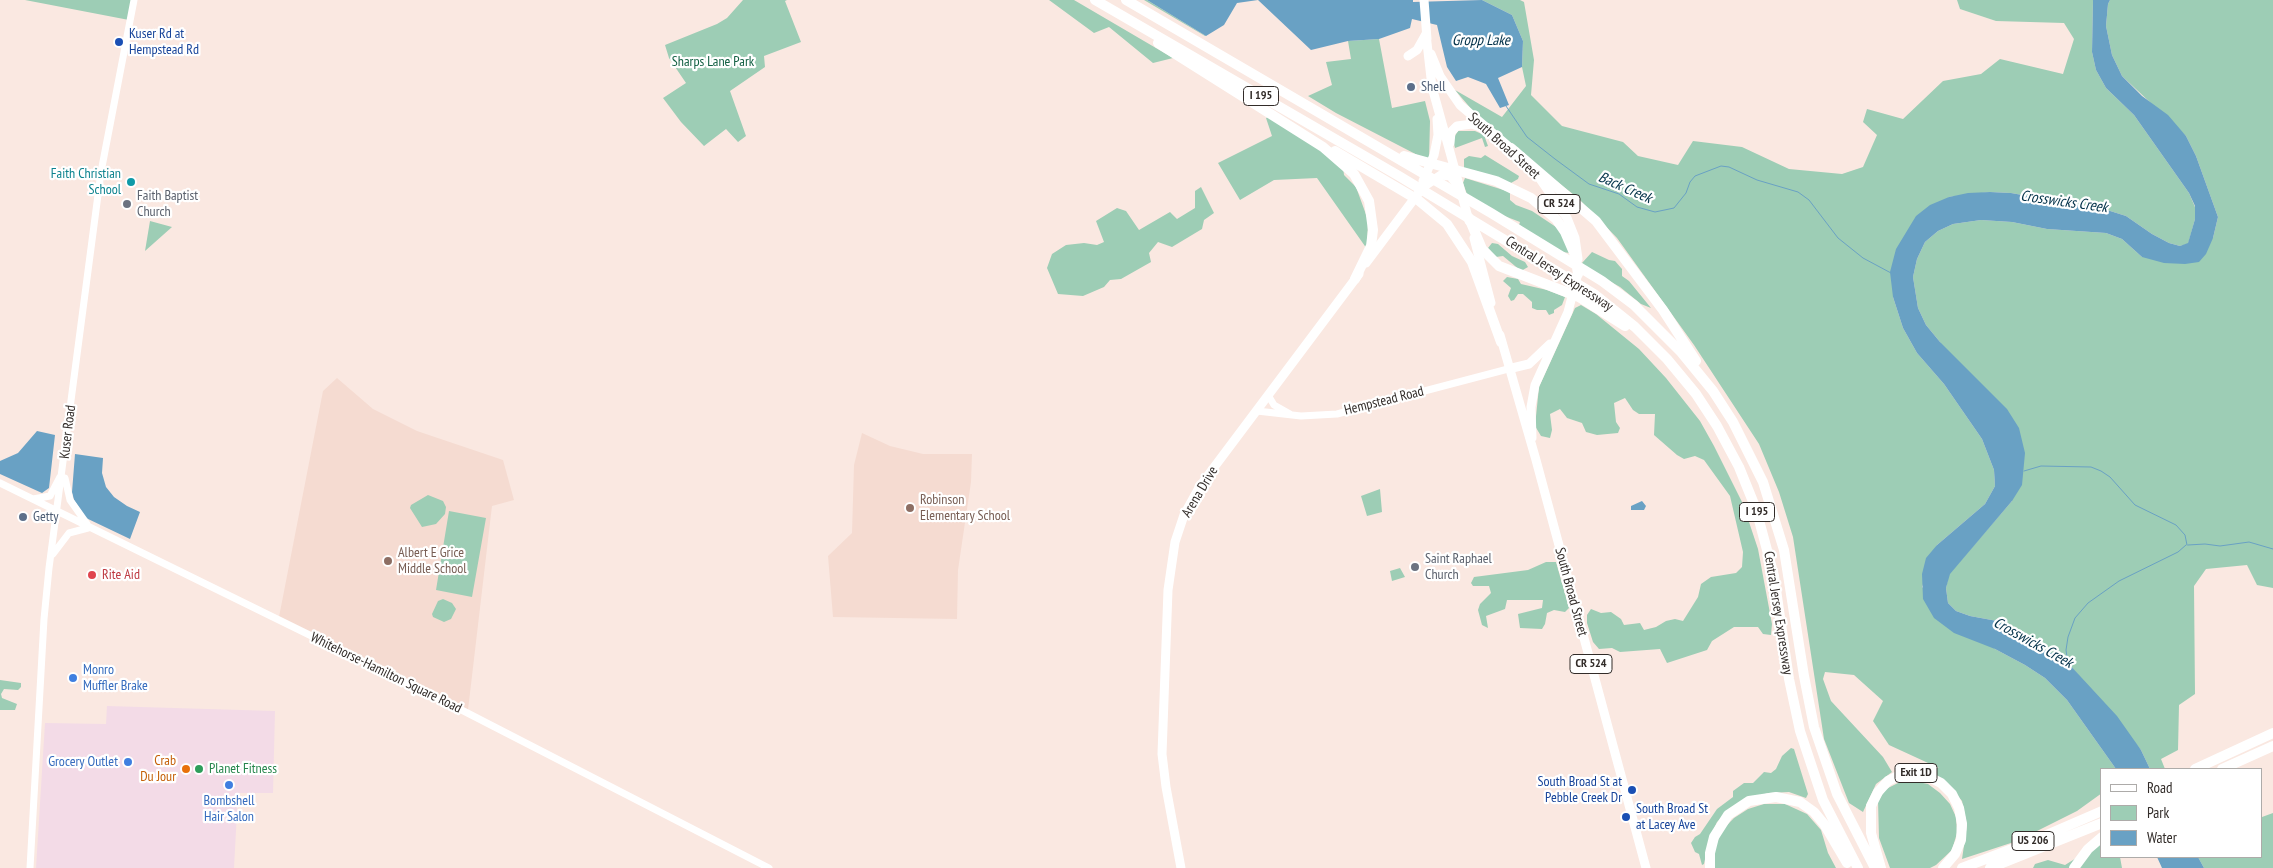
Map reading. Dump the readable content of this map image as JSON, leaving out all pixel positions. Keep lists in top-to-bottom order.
{
  "streets": {
    "highway": [
      "I 195",
      "Central Jersey Expressway",
      "Exit 1D",
      "US 206"
    ],
    "main road": ["South Broad Street", "CR 524", "Arena Drive"],
    "street": ["Hempstead Road", "Kuser Road", "Whitehorse-Hamilton Square Road"]
  },
  "crossings": [
    ["I 195", "Central Jersey Expressway"],
    ["South Broad Street", "Hempstead Road"],
    ["Hempstead Road", "Arena Drive"],
    ["Kuser Road", "Whitehorse-Hamilton Square Road"]
  ],
  "water": ["Gropp Lake", "Back Creek", "Crosswicks Creek"],
  "parks": ["Sharps Lane Park"],
  "places": [
    "Kuser Rd at Hempstead Rd",
    "Shell",
    "Faith Christian School",
    "Faith Baptist Church",
    "Robinson Elementary School",
    "Getty",
    "Albert E Grice Middle School",
    "Saint Raphael Church",
    "Rite Aid",
    "Monro Muffler Brake",
    "Grocery Outlet",
    "Crab Du Jour",
    "Planet Fitness",
    "Bombshell Hair Salon",
    "South Broad St at Pebble Creek Dr",
    "South Broad St at Lacey Ave"
  ],
  "legend": ["Road", "Park", "Water"]
}
